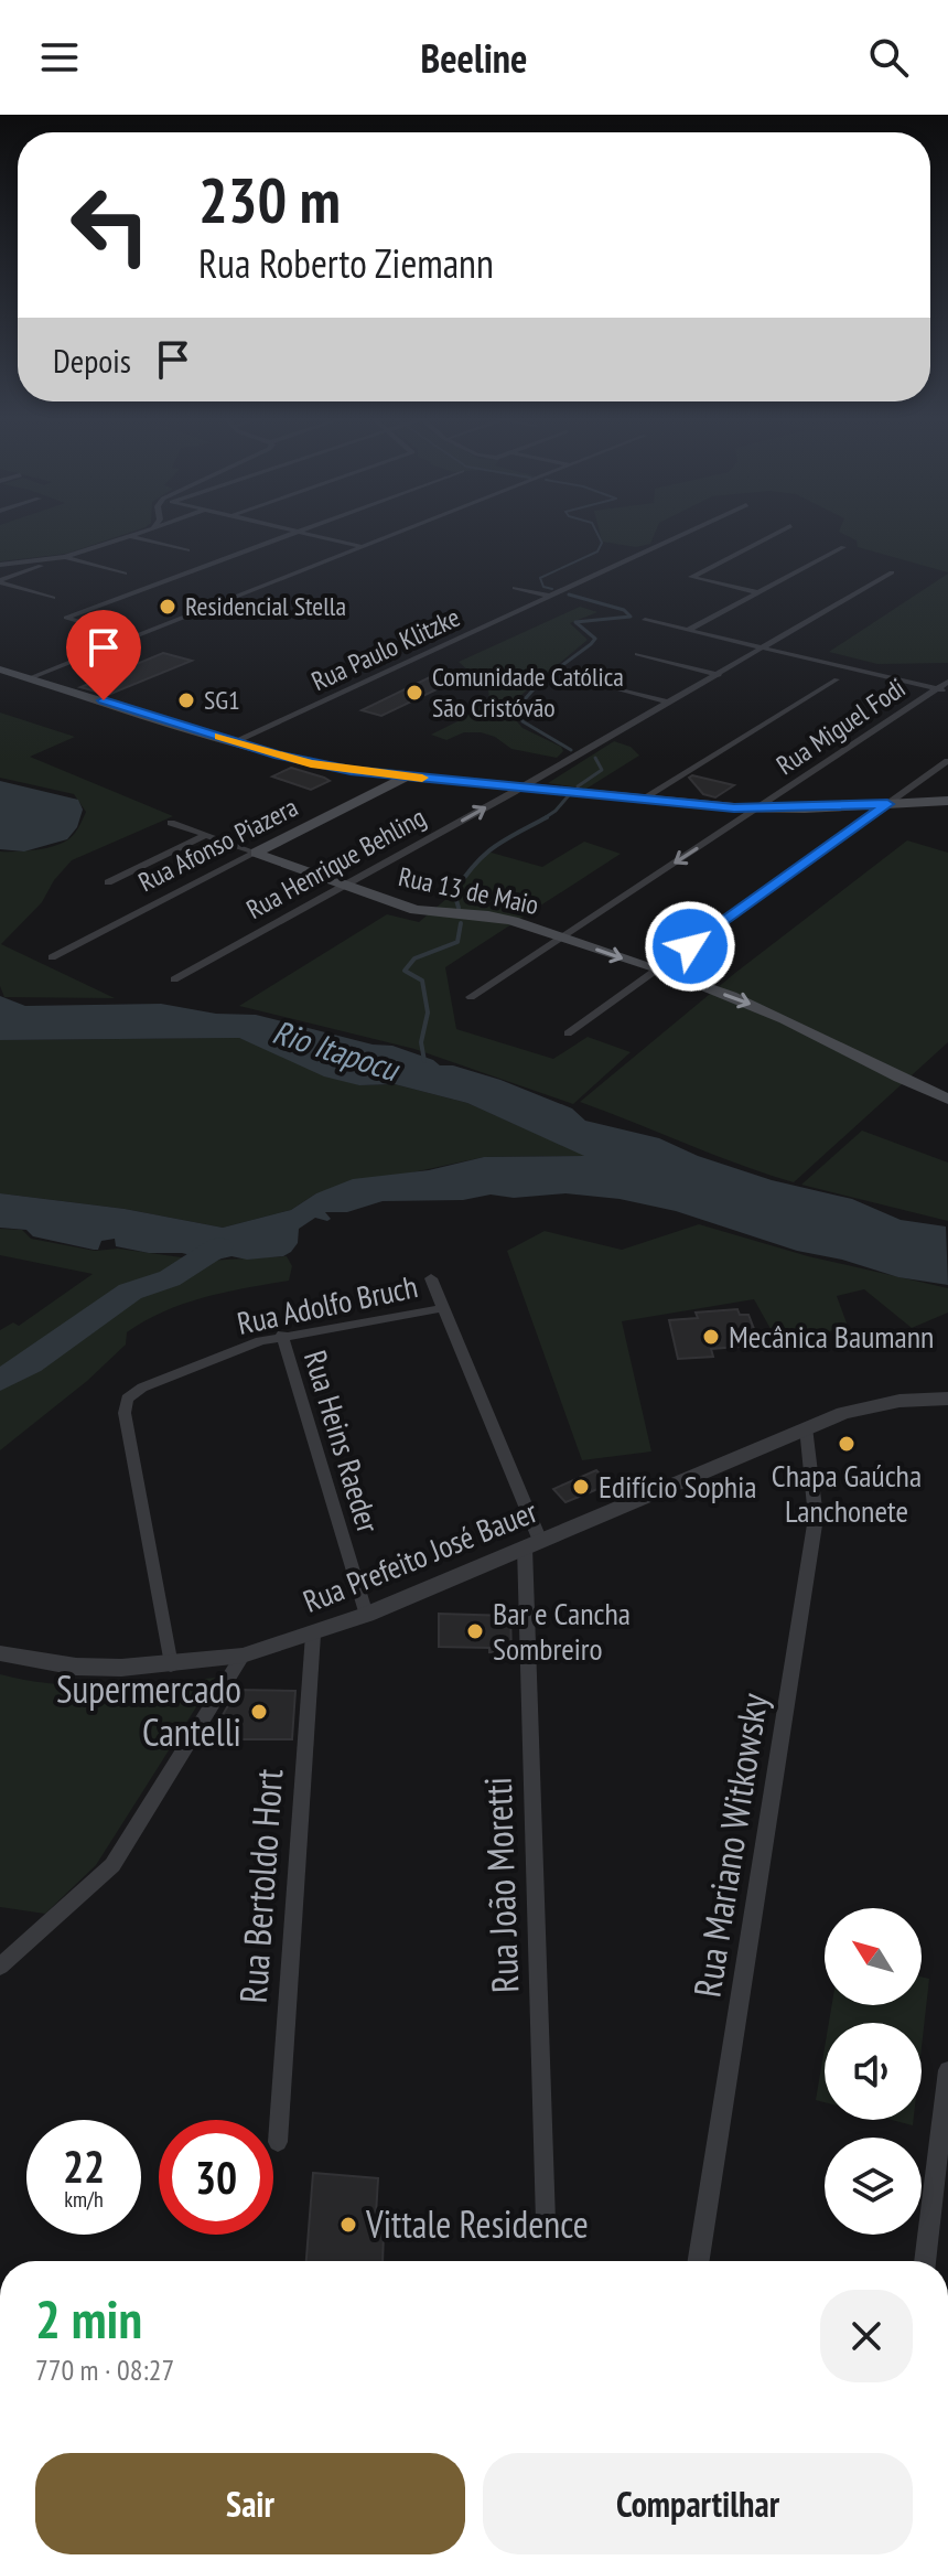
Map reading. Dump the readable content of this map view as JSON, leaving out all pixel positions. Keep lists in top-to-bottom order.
{
  "streets": {
    "main road": ["Rua Afonso Piazera", "Rua 13 de Maio"],
    "street": [
      "Rua Paulo Klitzke",
      "Rua Miguel Fodi",
      "Rua Henrique Behling",
      "Rua Adolfo Bruch",
      "Rua Heins Raeder",
      "Rua Prefeito José Bauer",
      "Rua Mariano Witkowsky",
      "Rua João Moretti",
      "Rua Bertoldo Hort"
    ]
  },
  "crossings": [
    ["Rua Miguel Fodi", "Rua 13 de Maio"],
    ["Rua Afonso Piazera", "Rua 13 de Maio"],
    ["Rua Henrique Behling", "Rua 13 de Maio"],
    ["Rua Adolfo Bruch", "Rua Heins Raeder"],
    ["Rua Adolfo Bruch", "Rua Prefeito José Bauer"],
    ["Rua Heins Raeder", "Rua Prefeito José Bauer"],
    ["Rua Prefeito José Bauer", "Rua Mariano Witkowsky"],
    ["Rua Prefeito José Bauer", "Rua João Moretti"],
    ["Rua Prefeito José Bauer", "Rua Bertoldo Hort"]
  ],
  "one_way": ["Rua 13 de Maio"],
  "water": ["Rio Itapocu"],
  "places": [
    "Residencial Stella",
    "Comunidade Católica São Cristóvão",
    "SG1",
    "Mecânica Baumann",
    "Chapa Gaúcha Lanchonete",
    "Edifício Sophia",
    "Bar e Cancha Sombreiro",
    "Supermercado Cantelli",
    "Vittale Residence"
  ],
  "north": "top left",
  "page": {
    "header": "Beeline",
    "turn": ["230 m", "Rua Roberto Ziemann"],
    "then": "Depois",
    "speed": "22 km/h",
    "limit": "30",
    "heading": ["2 min", "770 m · 08:27"],
    "buttons": ["Sair", "Compartilhar"]
  }
}
